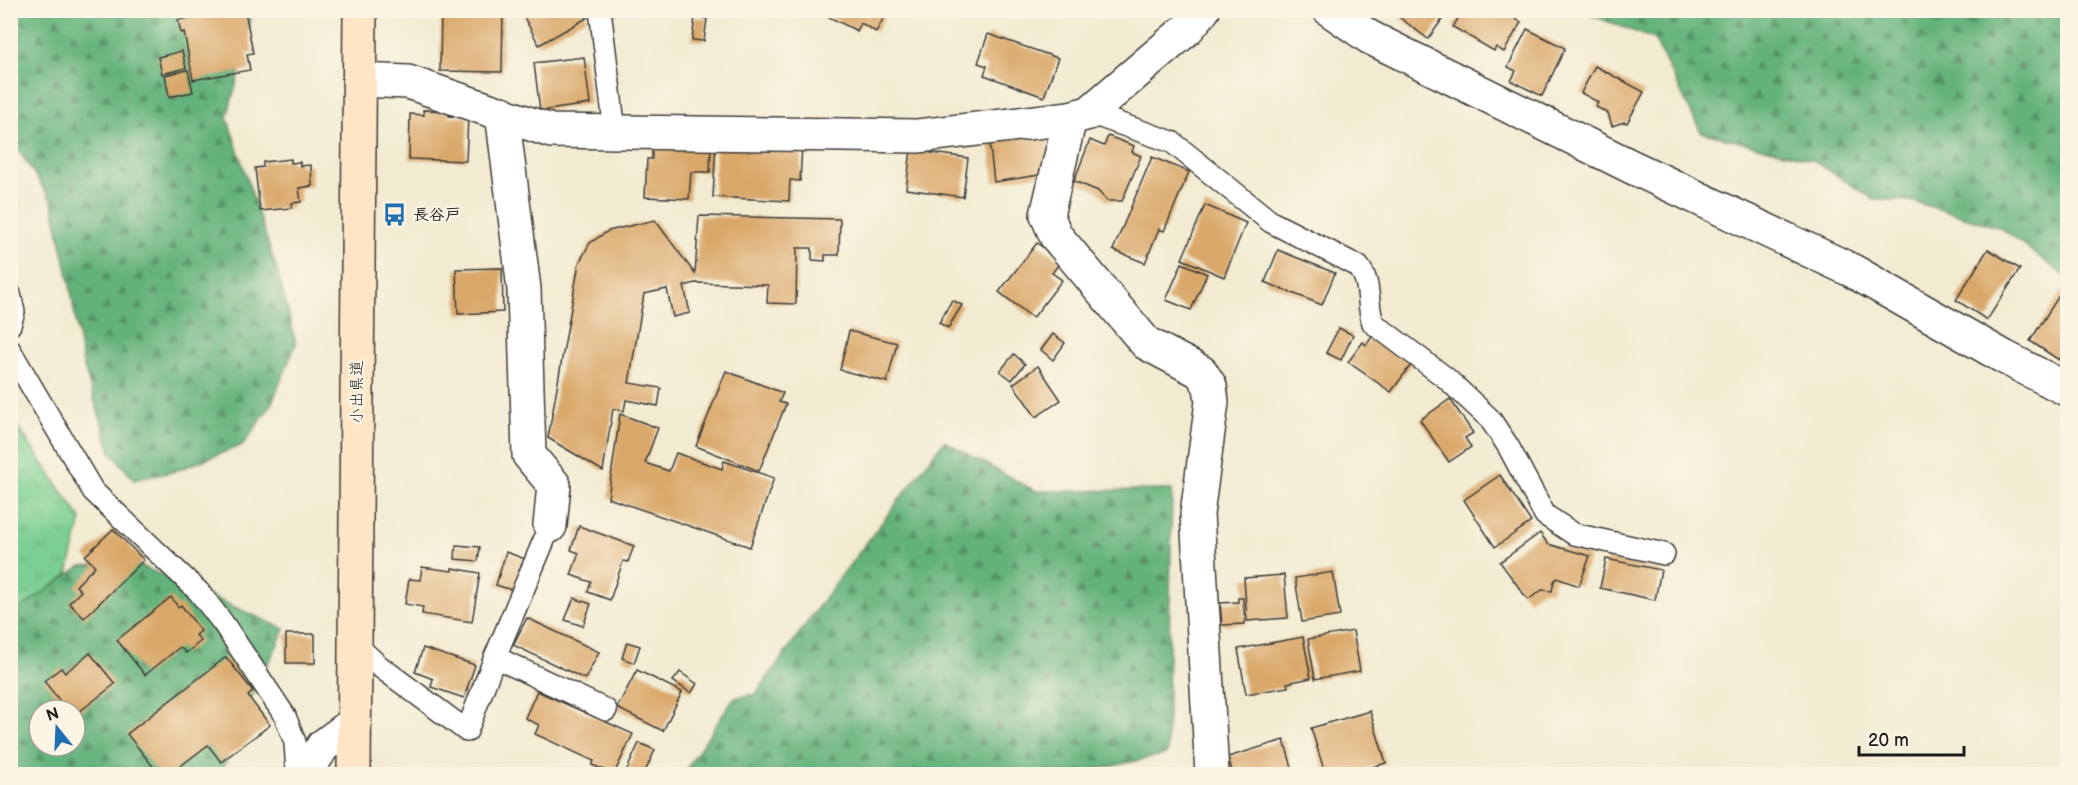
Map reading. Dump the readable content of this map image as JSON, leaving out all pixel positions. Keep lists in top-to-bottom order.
{
  "streets": {
    "main road": ["小出県道"]
  },
  "places": {
    "bus stop": ["長谷戸"]
  },
  "scale_bar": "20 m",
  "north": "top"
}
